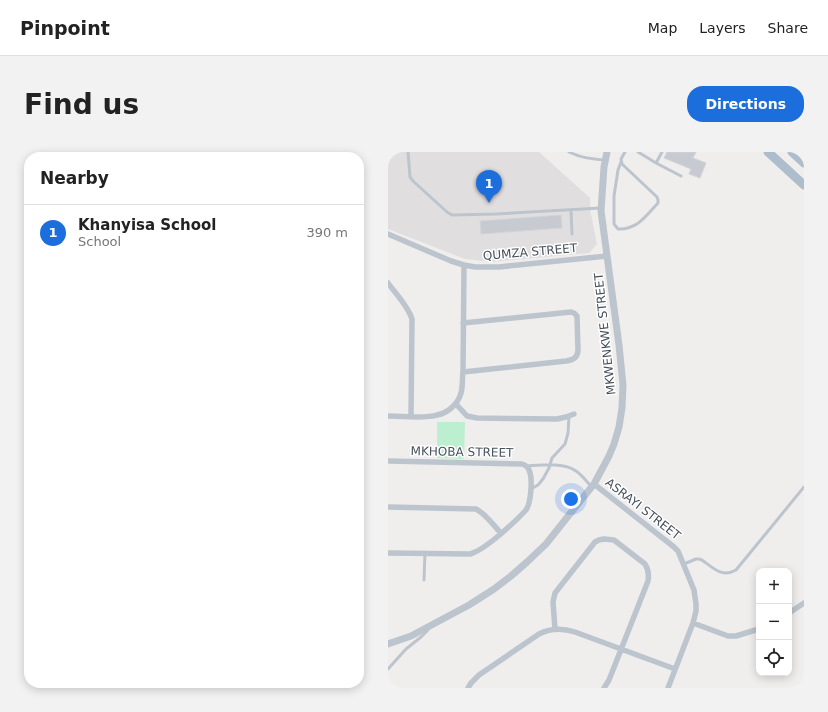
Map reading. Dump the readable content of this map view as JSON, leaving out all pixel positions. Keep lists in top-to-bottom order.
{
  "streets": {
    "street": [
      "QUMZA STREET",
      "MKWENKWE STREET",
      "MKHOBA STREET",
      "ASRAYI STREET"
    ]
  },
  "crossings": [
    ["QUMZA STREET", "MKWENKWE STREET"],
    ["MKWENKWE STREET", "ASRAYI STREET"]
  ],
  "page": {
    "header": "Pinpoint",
    "nav": ["Map", "Layers", "Share"],
    "buttons": "Directions",
    "title": "Find us",
    "heading": "Nearby",
    "pins": "1",
    "list": [
      {
        "mark": "1",
        "name": "Khanyisa School",
        "note": "School",
        "value": "390 m"
      }
    ],
    "map_buttons": ["+", "−"]
  }
}
